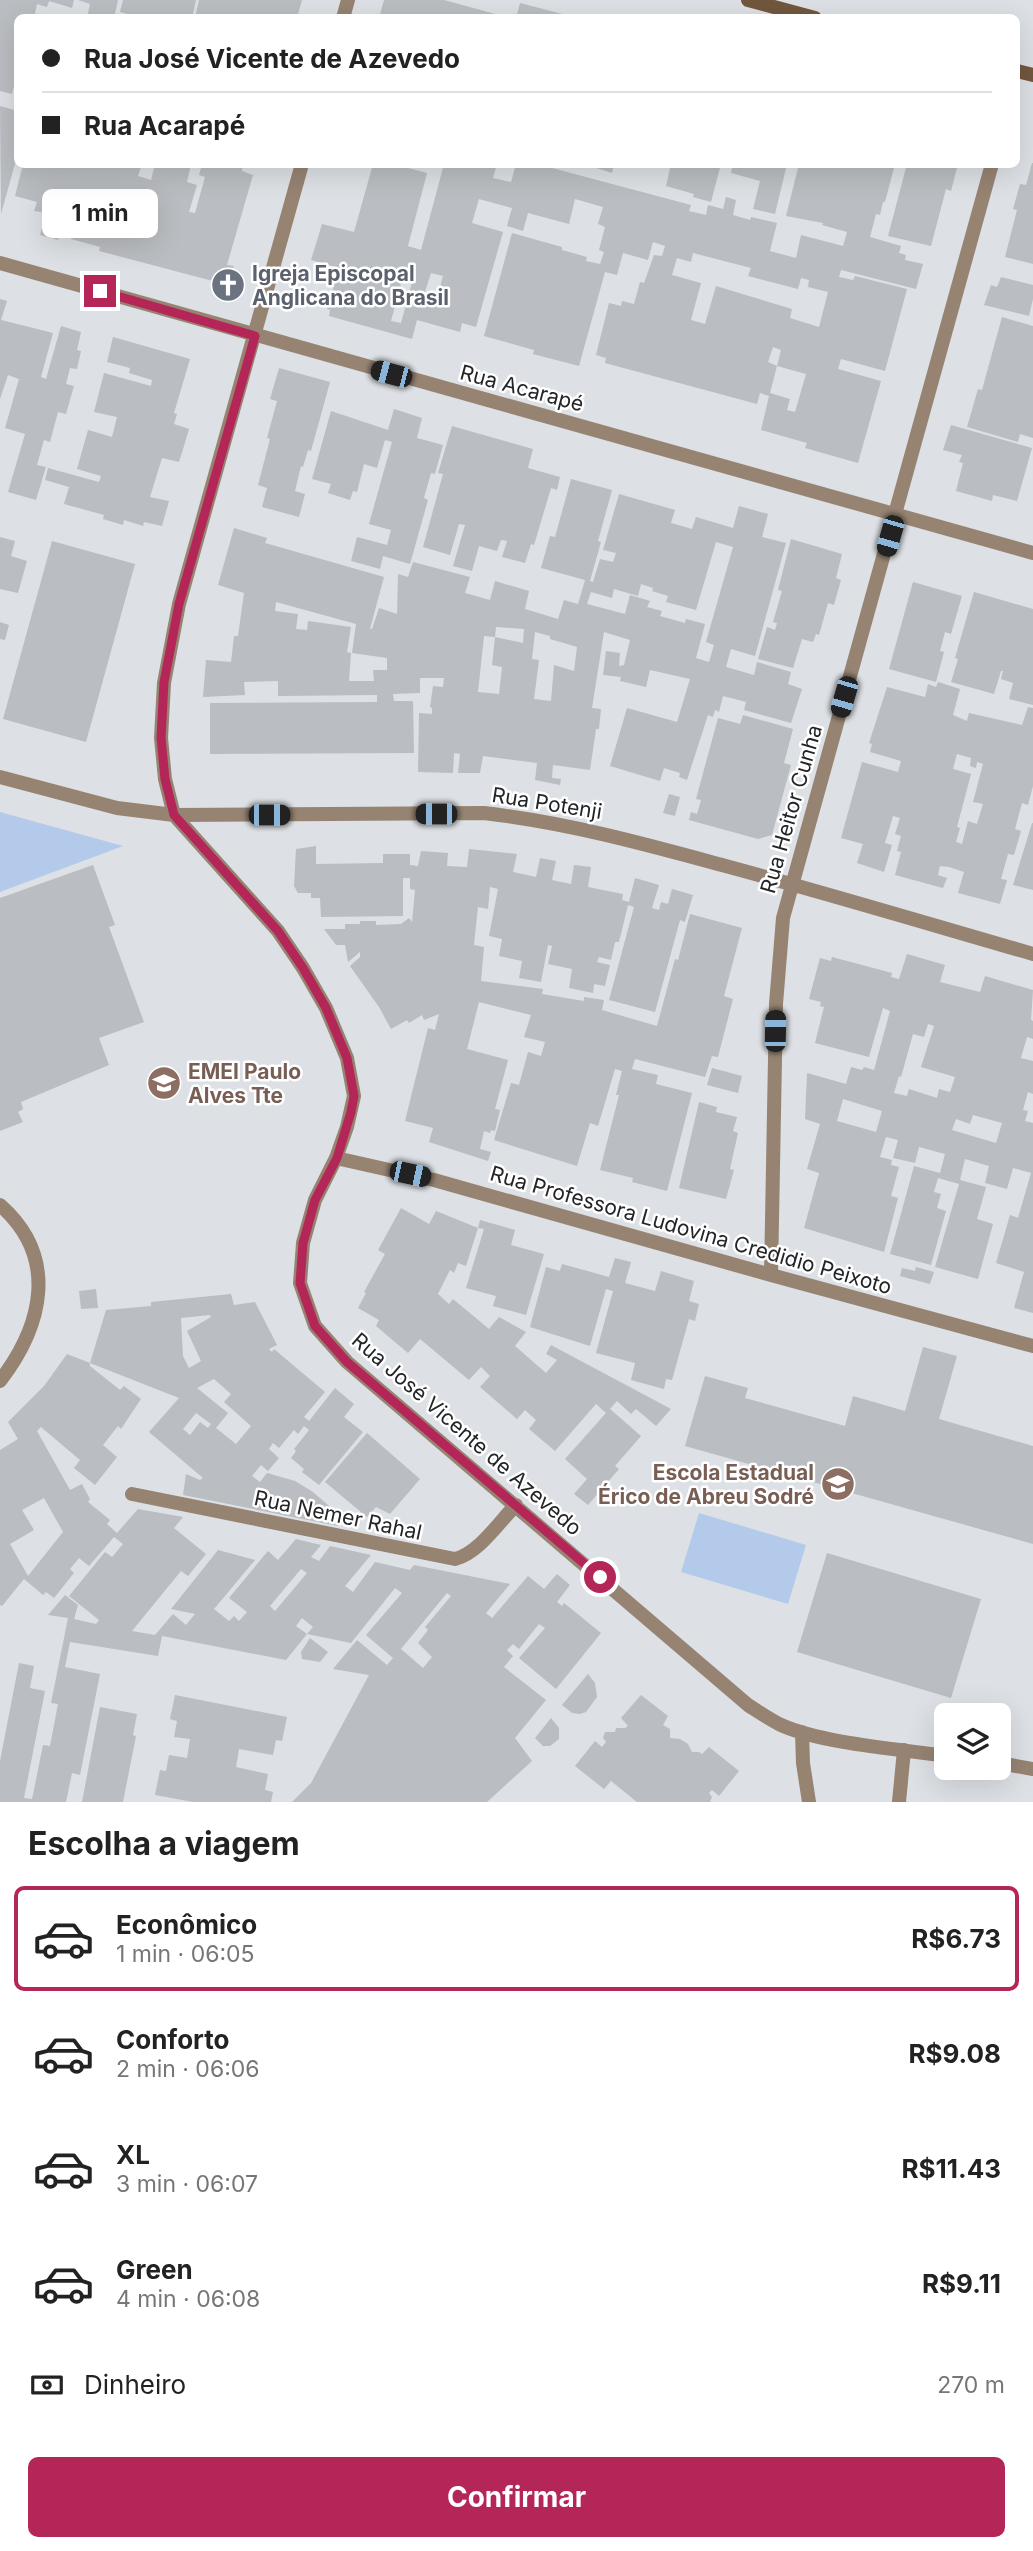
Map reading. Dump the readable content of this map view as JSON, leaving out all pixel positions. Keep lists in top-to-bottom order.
{
  "streets": {
    "street": [
      "Rua Acarapé",
      "Rua Potenji",
      "Rua Heitor Cunha",
      "Rua Professora Ludovina Credidio Peixoto",
      "Rua José Vicente de Azevedo",
      "Rua Nemer Rahal"
    ]
  },
  "crossings": [
    ["Rua Acarapé", "Rua Heitor Cunha"],
    ["Rua Acarapé", "Rua José Vicente de Azevedo"],
    ["Rua Potenji", "Rua Heitor Cunha"],
    ["Rua Potenji", "Rua José Vicente de Azevedo"],
    ["Rua Heitor Cunha", "Rua Professora Ludovina Credidio Peixoto"],
    ["Rua Professora Ludovina Credidio Peixoto", "Rua José Vicente de Azevedo"],
    ["Rua José Vicente de Azevedo", "Rua Nemer Rahal"]
  ],
  "places": {
    "church": ["Igreja Episcopal Anglicana do Brasil"],
    "school or university": ["EMEI Paulo Alves Tte", "Escola Estadual Érico de Abreu Sodré"]
  },
  "page": {
    "banner": ["Rua José Vicente de Azevedo", "Rua Acarapé"],
    "bubble": "1 min",
    "heading": "Escolha a viagem",
    "list": [
      {
        "name": "Econômico",
        "note": "1 min · 06:05",
        "value": "R$6.73"
      },
      {
        "name": "Conforto",
        "note": "2 min · 06:06",
        "value": "R$9.08"
      },
      {
        "name": "XL",
        "note": "3 min · 06:07",
        "value": "R$11.43"
      },
      {
        "name": "Green",
        "note": "4 min · 06:08",
        "value": "R$9.11"
      }
    ],
    "pay": ["Dinheiro", "270 m"],
    "buttons": "Confirmar"
  }
}
